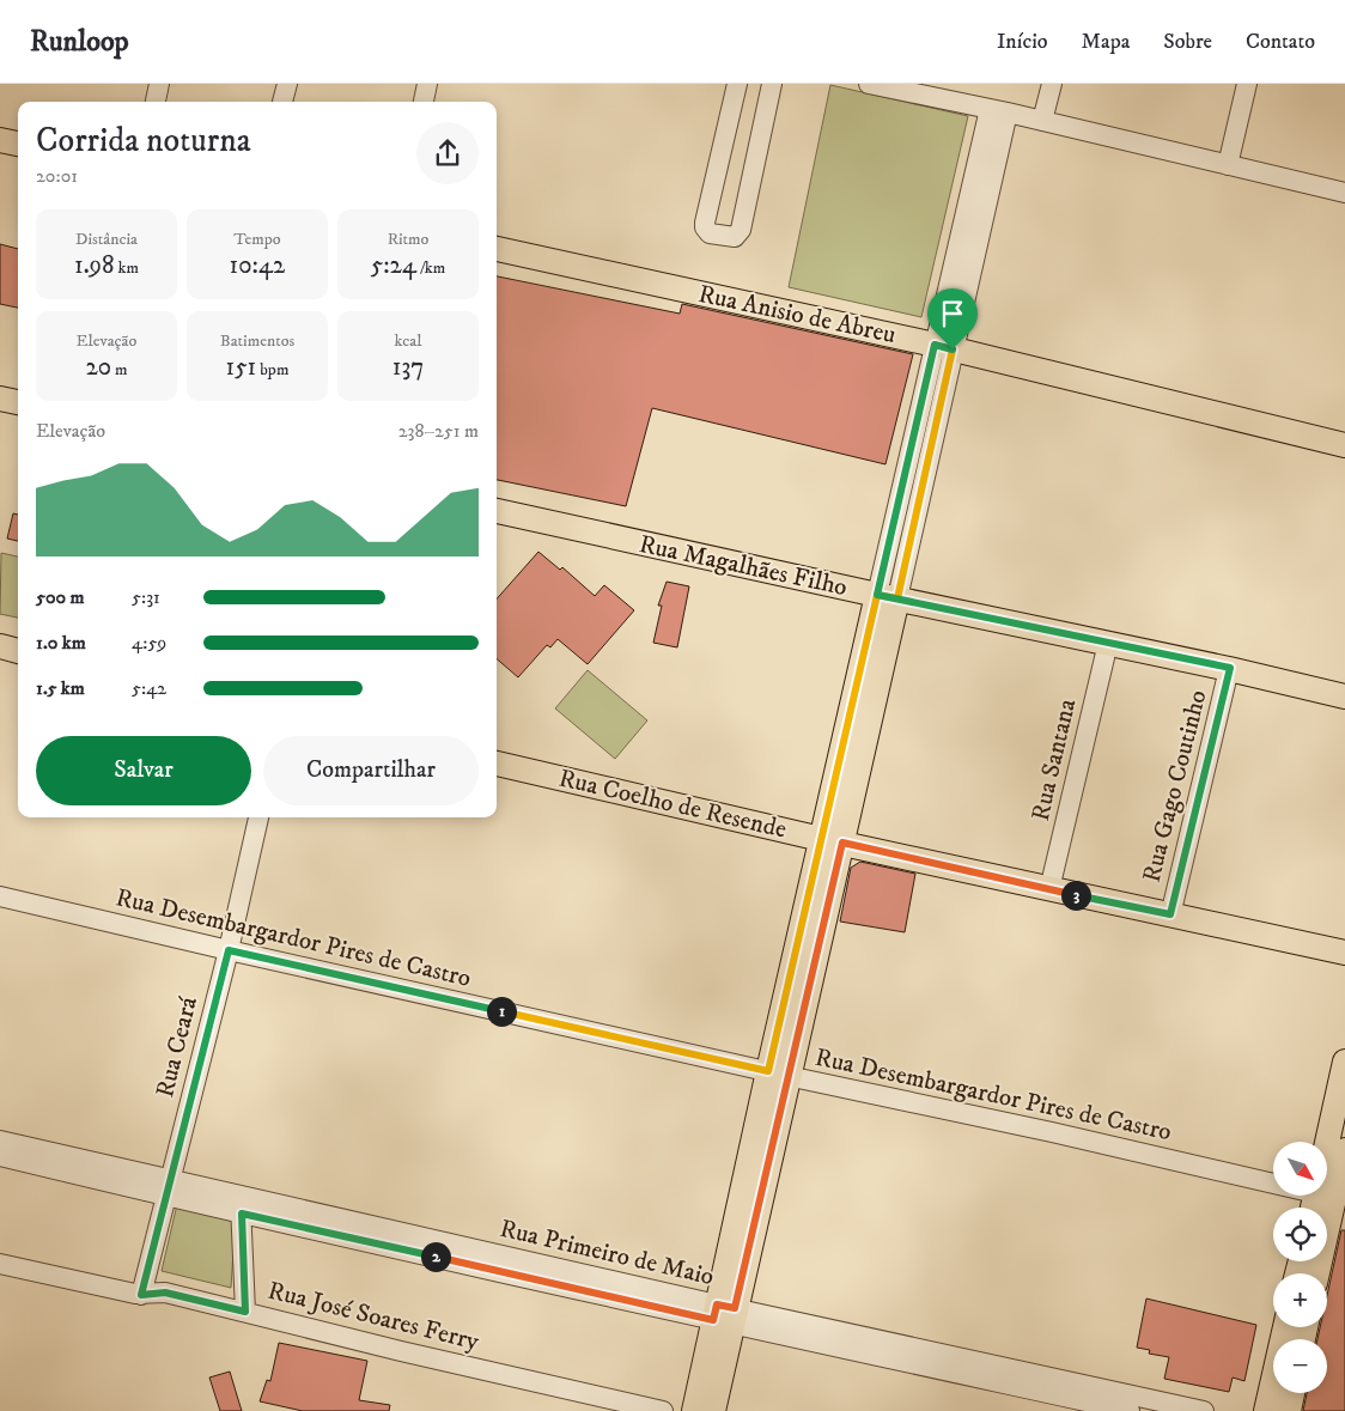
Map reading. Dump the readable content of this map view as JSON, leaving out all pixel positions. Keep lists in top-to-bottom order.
{
  "streets": {
    "main road": ["Rua Anisio de Abreu", "Rua Magalhães Filho", "Rua Coelho de Resende"],
    "street": [
      "Rua Santana",
      "Rua Gago Coutinho",
      "Rua Desembargardor Pires de Castro",
      "Rua Ceará",
      "Rua Primeiro de Maio",
      "Rua José Soares Ferry"
    ]
  },
  "crossings": [
    ["Rua Magalhães Filho", "Rua Santana"],
    ["Rua Magalhães Filho", "Rua Gago Coutinho"],
    ["Rua Santana", "Rua Coelho de Resende"],
    ["Rua Gago Coutinho", "Rua Coelho de Resende"],
    ["Rua Desembargardor Pires de Castro", "Rua Ceará"],
    ["Rua Ceará", "Rua Primeiro de Maio"],
    ["Rua Ceará", "Rua José Soares Ferry"]
  ],
  "north": "bottom right",
  "page": {
    "header": "Runloop",
    "nav": [
      "Início",
      "Mapa",
      "Sobre",
      "Contato"
    ],
    "heading": ["Corrida noturna", "20:01"],
    "stats": [
      ["Distância", "1.98 km"],
      ["Tempo", "10:42"],
      ["Ritmo", "5:24 /km"],
      ["Elevação", "20 m"],
      ["Batimentos", "151 bpm"],
      ["kcal", "137"]
    ],
    "chart": ["Elevação", "238–251 m"],
    "list": [
      {
        "name": "500 m",
        "note": "5:31"
      },
      {
        "name": "1.0 km",
        "note": "4:59"
      },
      {
        "name": "1.5 km",
        "note": "5:42"
      }
    ],
    "buttons": ["Salvar", "Compartilhar"],
    "pins": ["3", "1", "2"],
    "map_buttons": ["+", "−"]
  }
}
